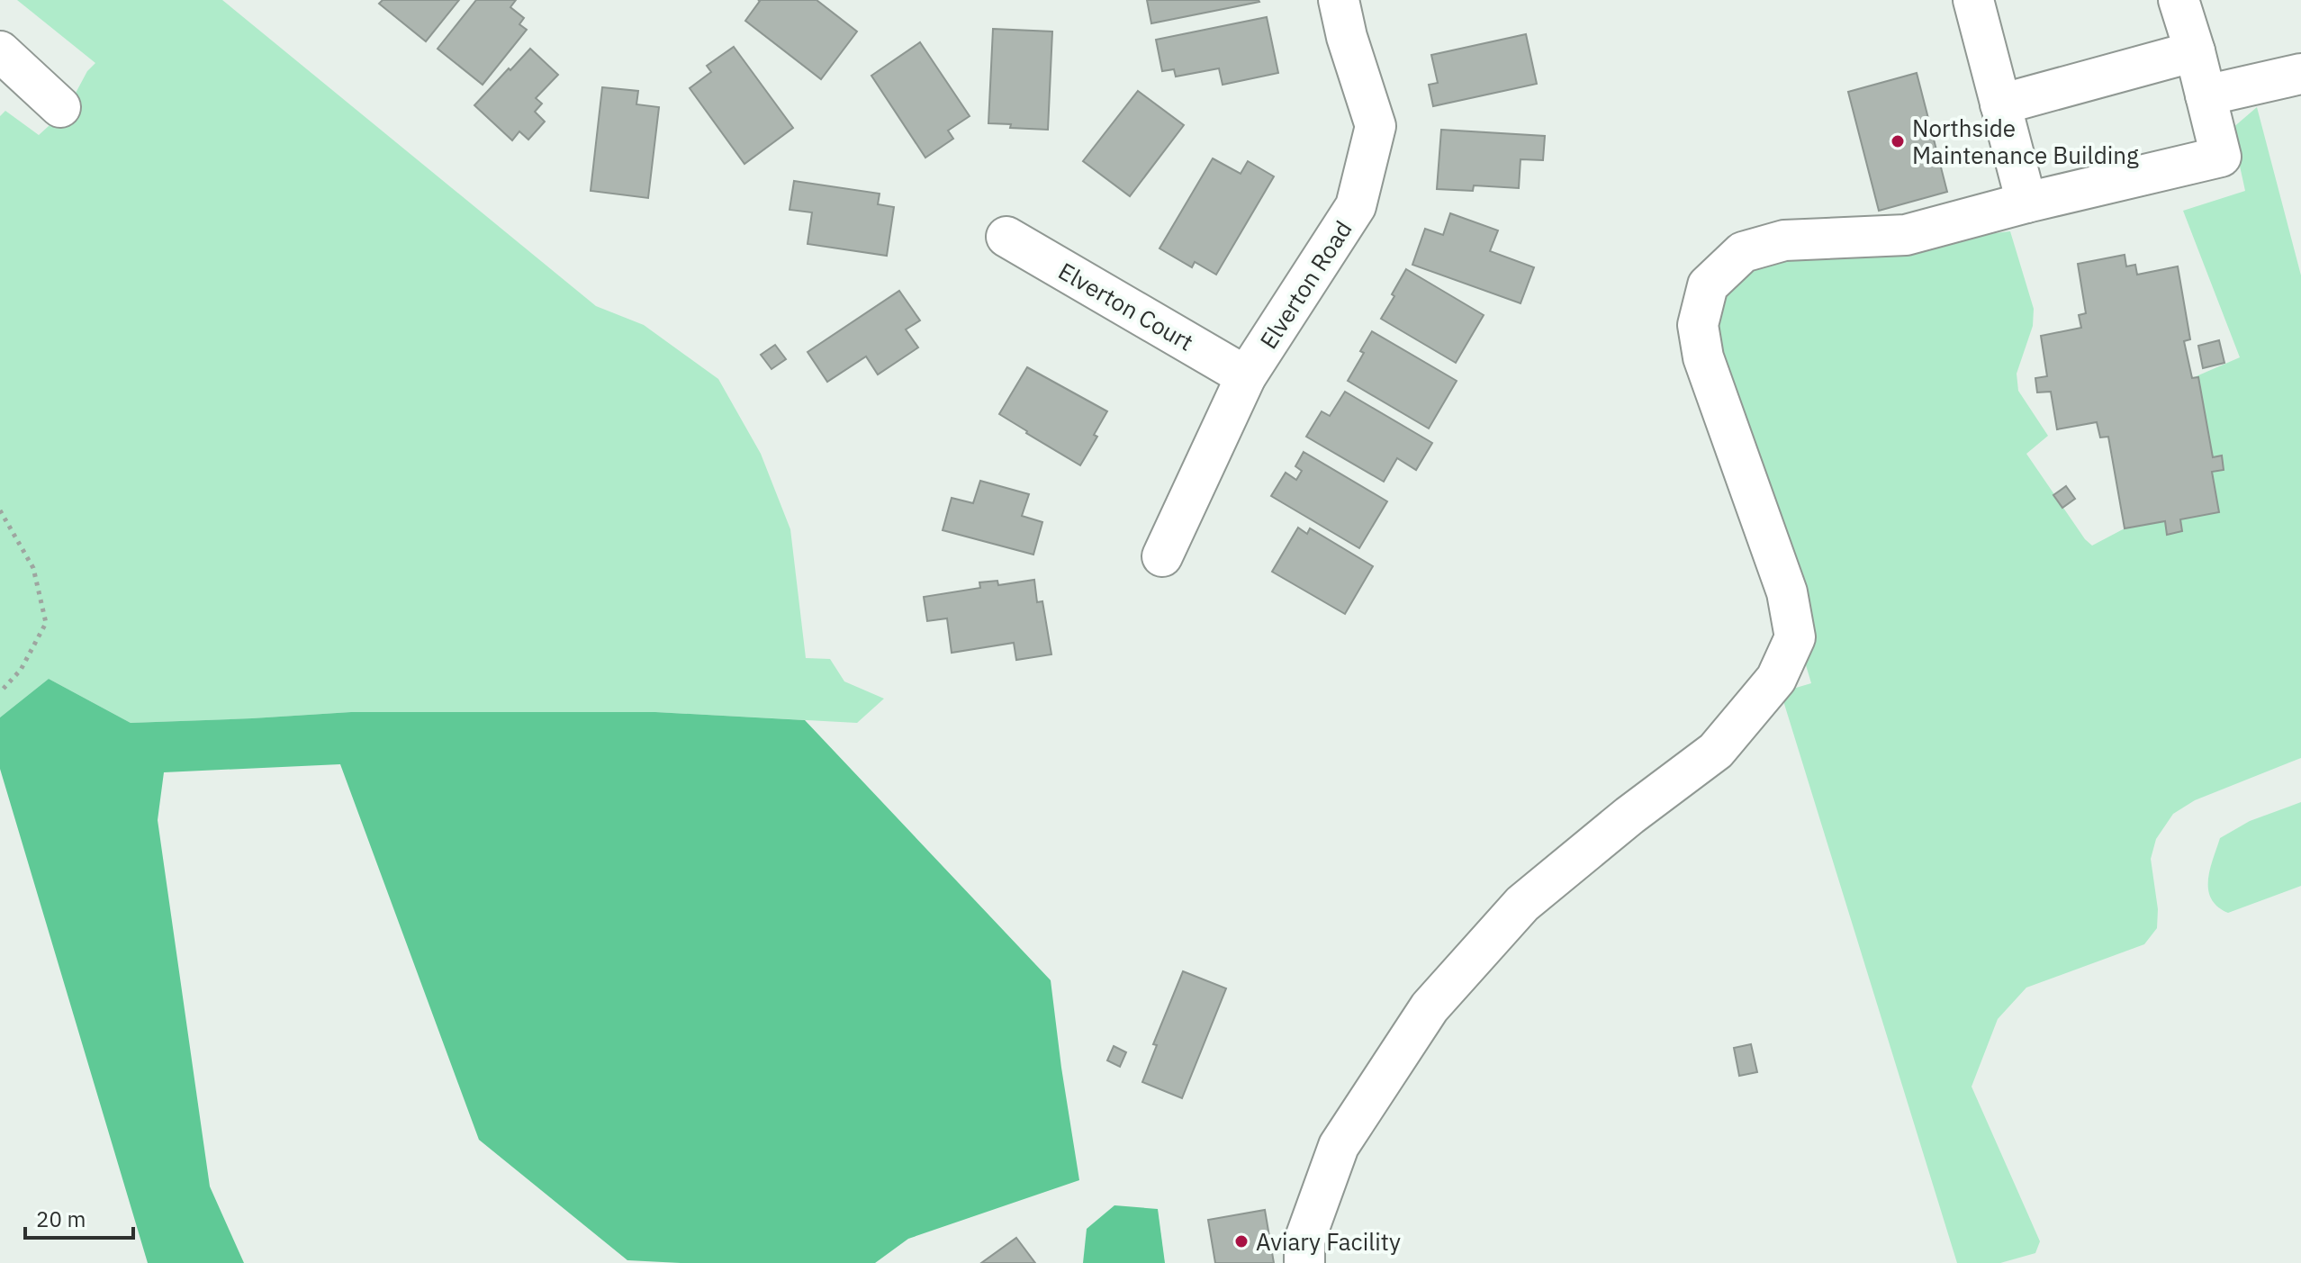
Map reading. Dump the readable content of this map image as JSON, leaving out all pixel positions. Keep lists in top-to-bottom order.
{
  "streets": {
    "street": ["Elverton Road", "Elverton Court"]
  },
  "crossings": [
    ["Elverton Road", "Elverton Court"]
  ],
  "places": ["Northside Maintenance Building", "Aviary Facility"],
  "scale_bar": "20 m"
}
